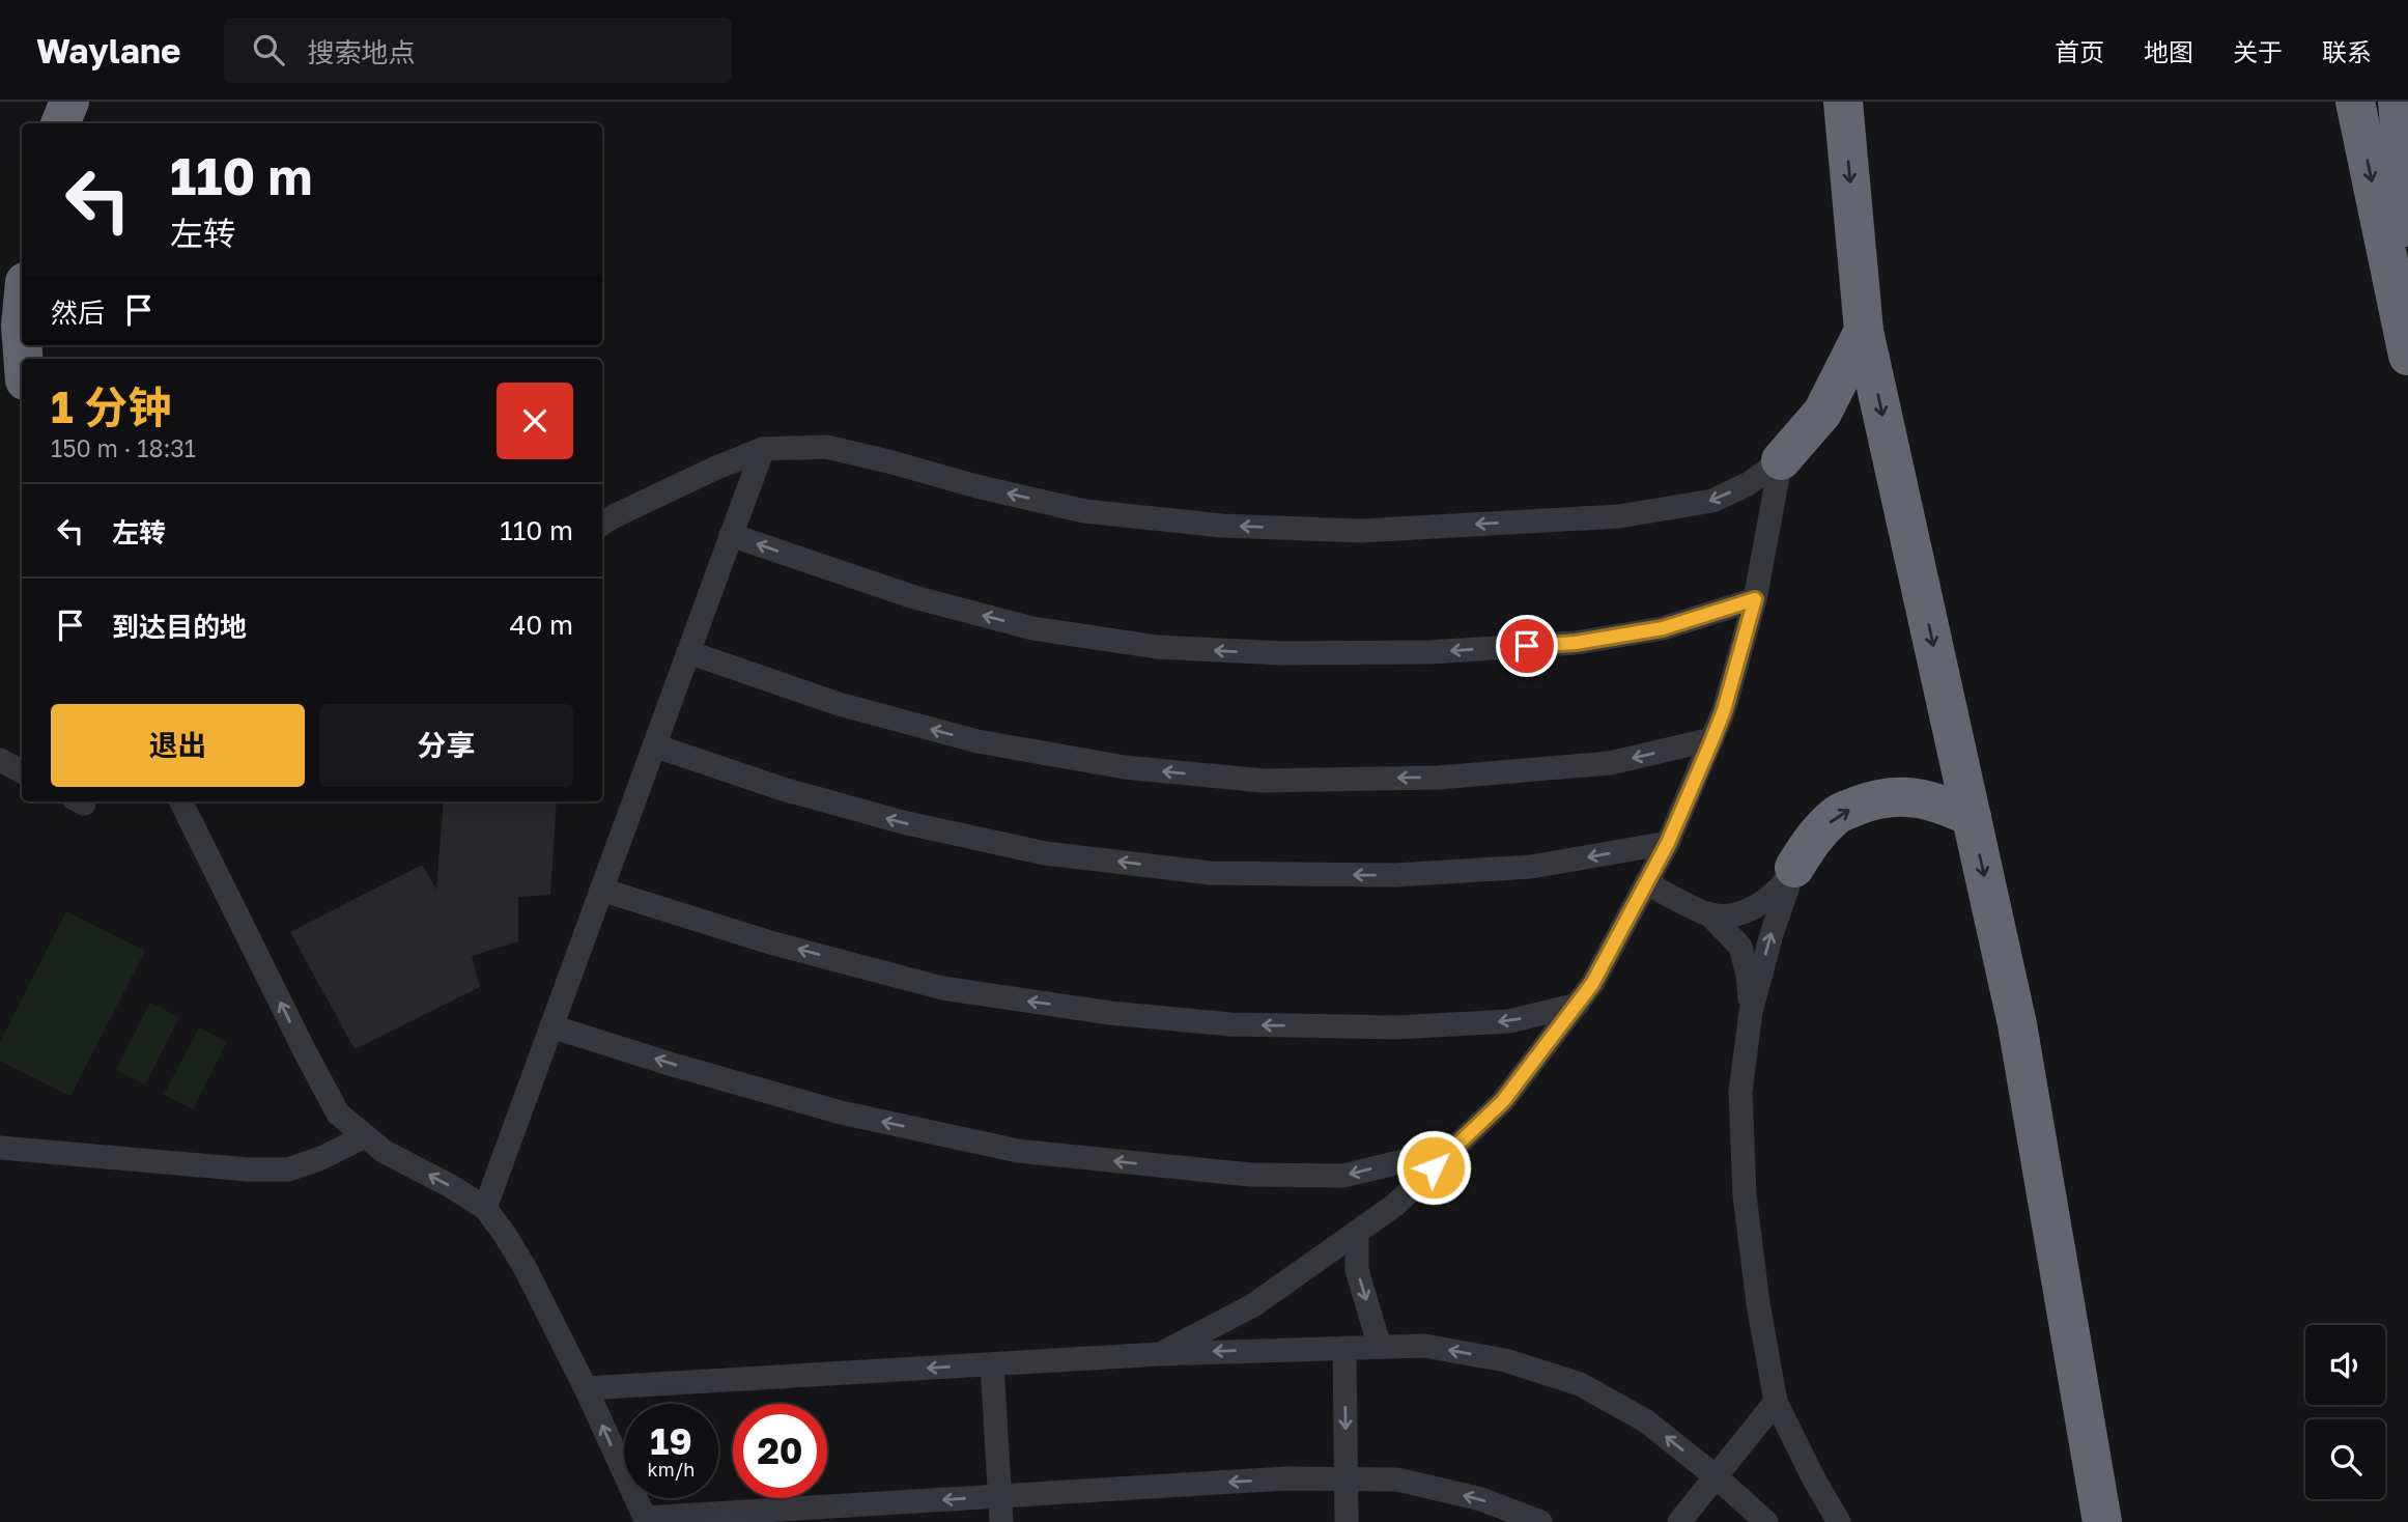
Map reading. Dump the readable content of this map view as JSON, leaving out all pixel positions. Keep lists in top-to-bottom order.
{
  "page": {
    "header": "Waylane",
    "search": "搜索地点",
    "nav": [
      "首页",
      "地图",
      "关于",
      "联系"
    ],
    "turn": ["110 m", "左转"],
    "then": "然后",
    "heading": ["1 分钟", "150 m · 18:31"],
    "list": [
      {
        "name": "左转",
        "value": "110 m"
      },
      {
        "name": "到达目的地",
        "value": "40 m"
      }
    ],
    "buttons": ["退出", "分享"],
    "speed": "19 km/h",
    "limit": "20"
  }
}
